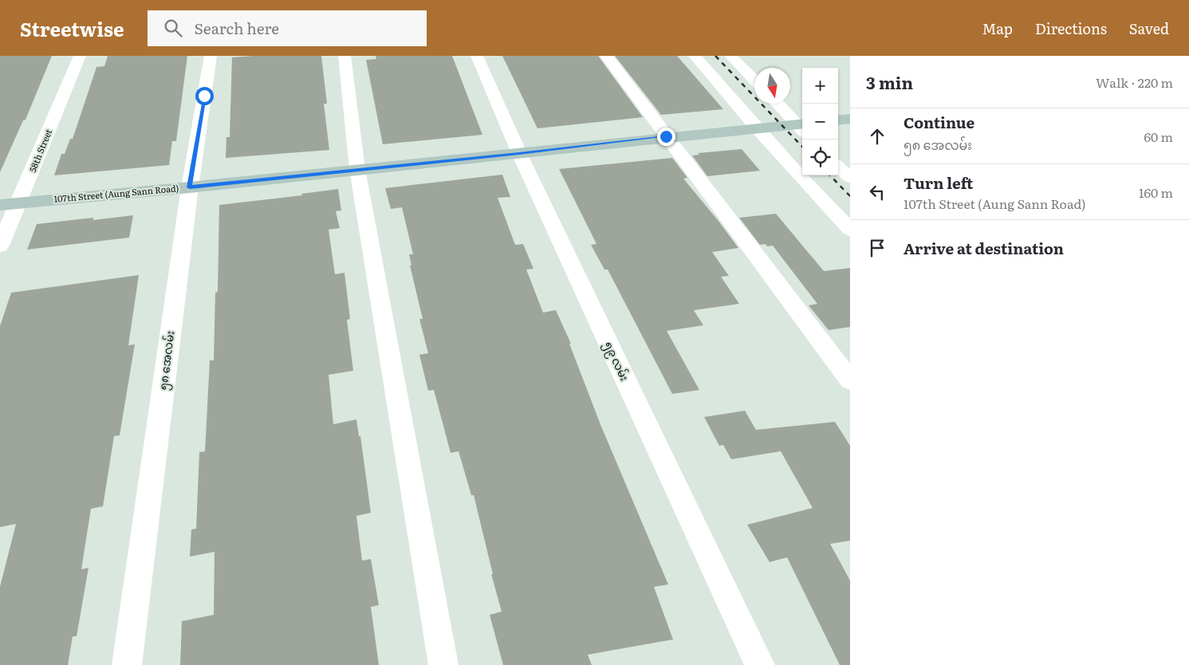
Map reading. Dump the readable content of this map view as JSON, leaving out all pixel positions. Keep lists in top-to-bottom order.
{
  "streets": {
    "street": [
      "58th Street",
      "107th Street (Aung Sann Road)",
      "၅၈ အေလမ်း",
      "၅၉ လမ်း"
    ]
  },
  "crossings": [
    ["58th Street", "107th Street (Aung Sann Road)"],
    ["107th Street (Aung Sann Road)", "၅၈ အေလမ်း"],
    ["107th Street (Aung Sann Road)", "၅၉ လမ်း"]
  ],
  "north": "bottom",
  "page": {
    "header": "Streetwise",
    "search": "Search here",
    "nav": ["Map", "Directions", "Saved"],
    "heading": ["3 min", "Walk · 220 m"],
    "map_buttons": ["+", "−"],
    "list": [
      ["Continue", "၅၈ အေလမ်း", "60 m"],
      ["Turn left", "107th Street (Aung Sann Road)", "160 m"],
      "Arrive at destination"
    ]
  }
}
